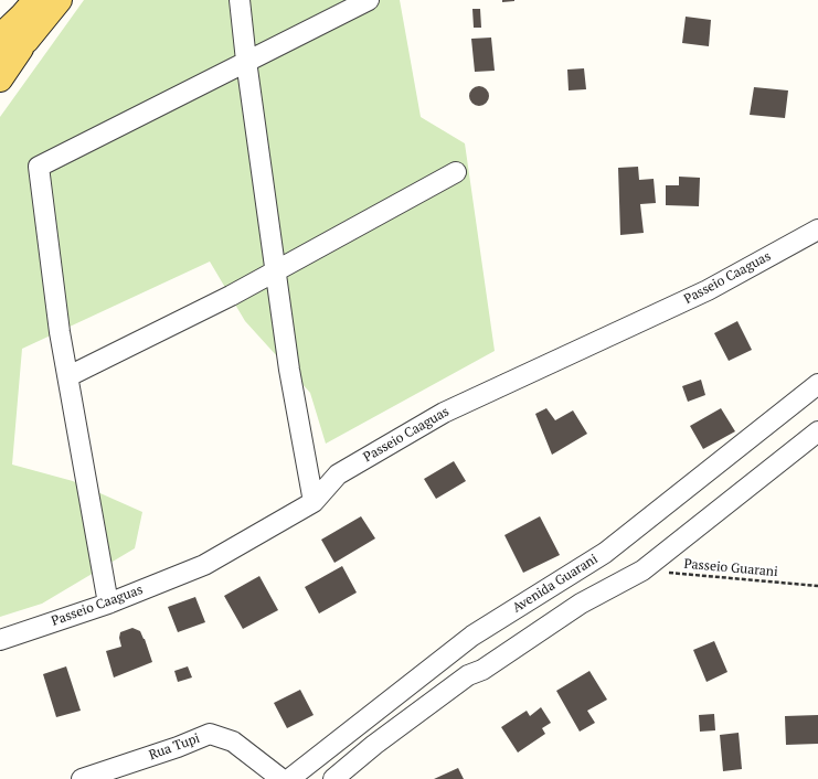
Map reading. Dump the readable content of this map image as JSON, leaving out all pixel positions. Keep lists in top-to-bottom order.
{
  "streets": {
    "street": ["Passeio Caaguas", "Avenida Guarani", "Rua Tupi"],
    "path": ["Passeio Guarani"]
  }
}
